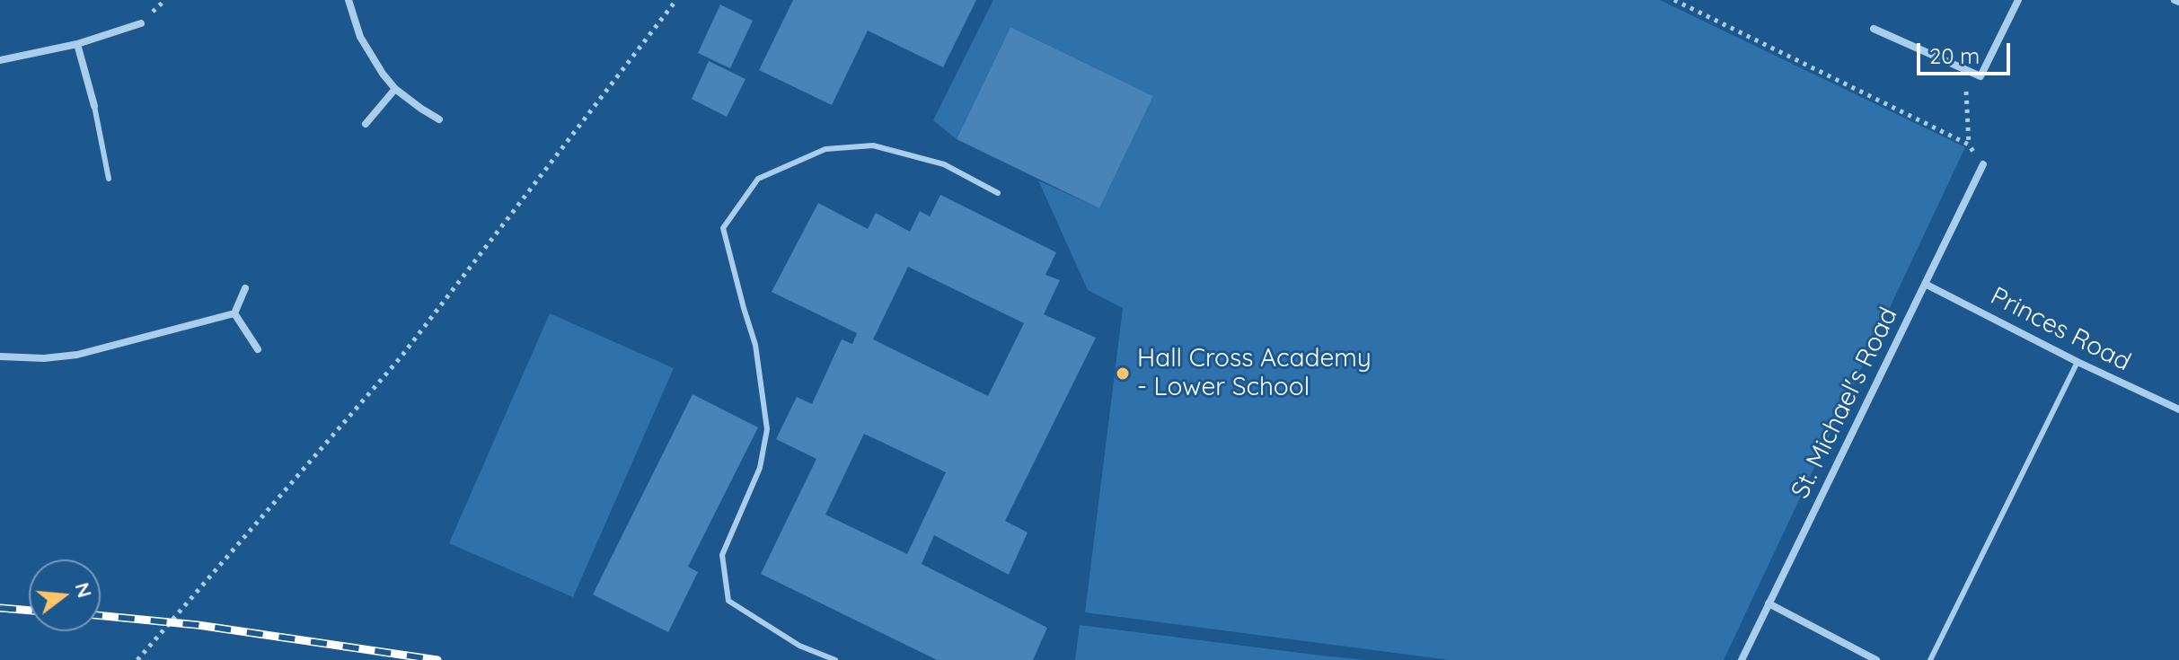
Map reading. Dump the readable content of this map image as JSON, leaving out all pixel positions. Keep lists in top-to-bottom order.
{
  "streets": {
    "street": ["Princes Road", "St. Michael's Road"]
  },
  "crossings": [
    ["Princes Road", "St. Michael's Road"]
  ],
  "places": ["Hall Cross Academy - Lower School"],
  "scale_bar": "20 m",
  "north": "right"
}
